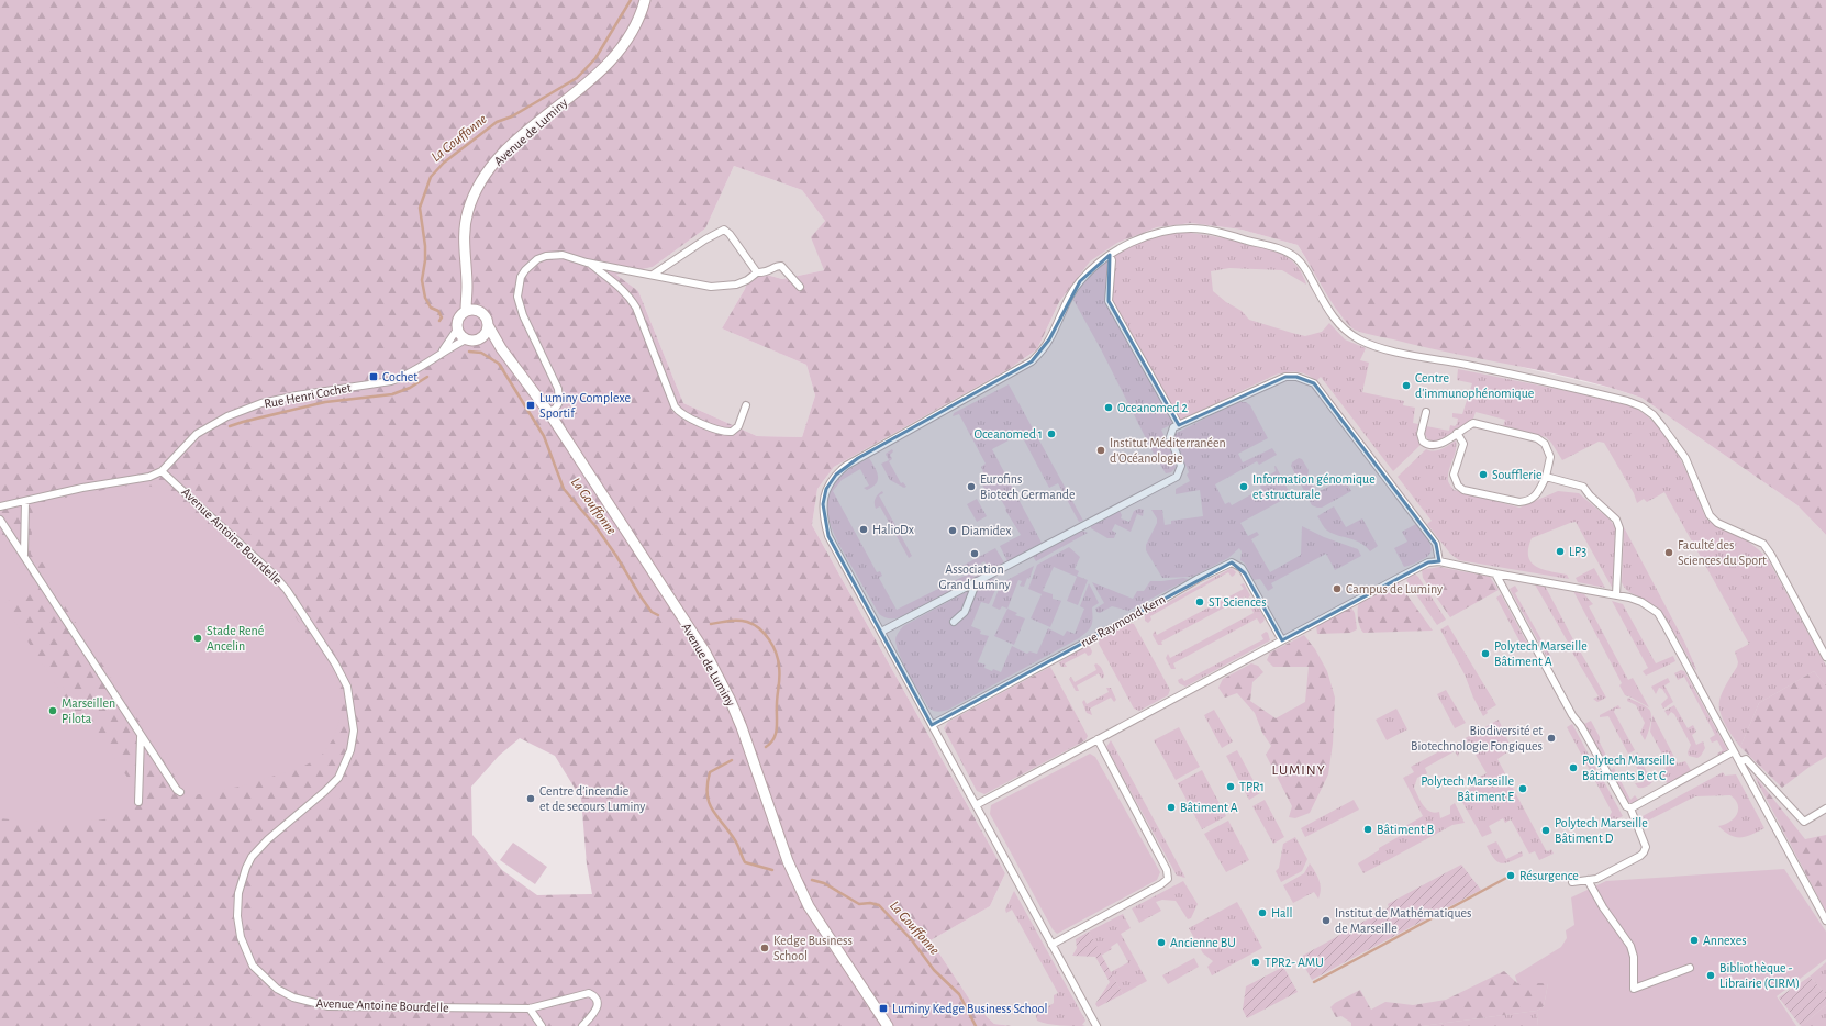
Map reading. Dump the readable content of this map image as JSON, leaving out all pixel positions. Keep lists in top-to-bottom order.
{
  "streets": {
    "street": [
      "Avenue de Luminy",
      "Rue Henri Cochet",
      "Avenue Antoine Bourdelle",
      "rue Raymond Kern"
    ]
  },
  "crossings": [
    ["Avenue de Luminy", "Rue Henri Cochet"],
    ["Rue Henri Cochet", "Avenue Antoine Bourdelle"]
  ],
  "districts": ["LUMINY"],
  "water": ["La Gouffonne"],
  "places": {
    "transit": ["Cochet", "Luminy Complexe Sportif", "Luminy Kedge Business School"],
    "other": [
      "Centre d'immunophénomique",
      "Oceanomed 2",
      "Oceanomed 1",
      "Institut Méditerranéen d'Océanologie",
      "Soufflerie",
      "Eurofins Biotech Germande",
      "Information génomique et structurale",
      "HalioDx",
      "Diamidex",
      "LP3",
      "Faculté des Sciences du Sport",
      "Association Grand Luminy",
      "Campus de Luminy",
      "ST Sciences",
      "Stade René Ancelin",
      "Polytech Marseille Bâtiment A",
      "Marseillen Pilota",
      "Biodiversité et Biotechnologie Fongiques",
      "Polytech Marseille Bâtiments B et C",
      "TPR1",
      "Polytech Marseille Bâtiment E",
      "Centre d’incendie et de secours Luminy",
      "Bâtiment A",
      "Bâtiment B",
      "Polytech Marseille Bâtiment D",
      "Résurgence",
      "Hall",
      "Institut de Mathématiques de Marseille",
      "Annexes",
      "Ancienne BU",
      "Kedge Business School",
      "TPR2- AMU",
      "Bibliothèque - Librairie (CIRM)"
    ]
  }
}
